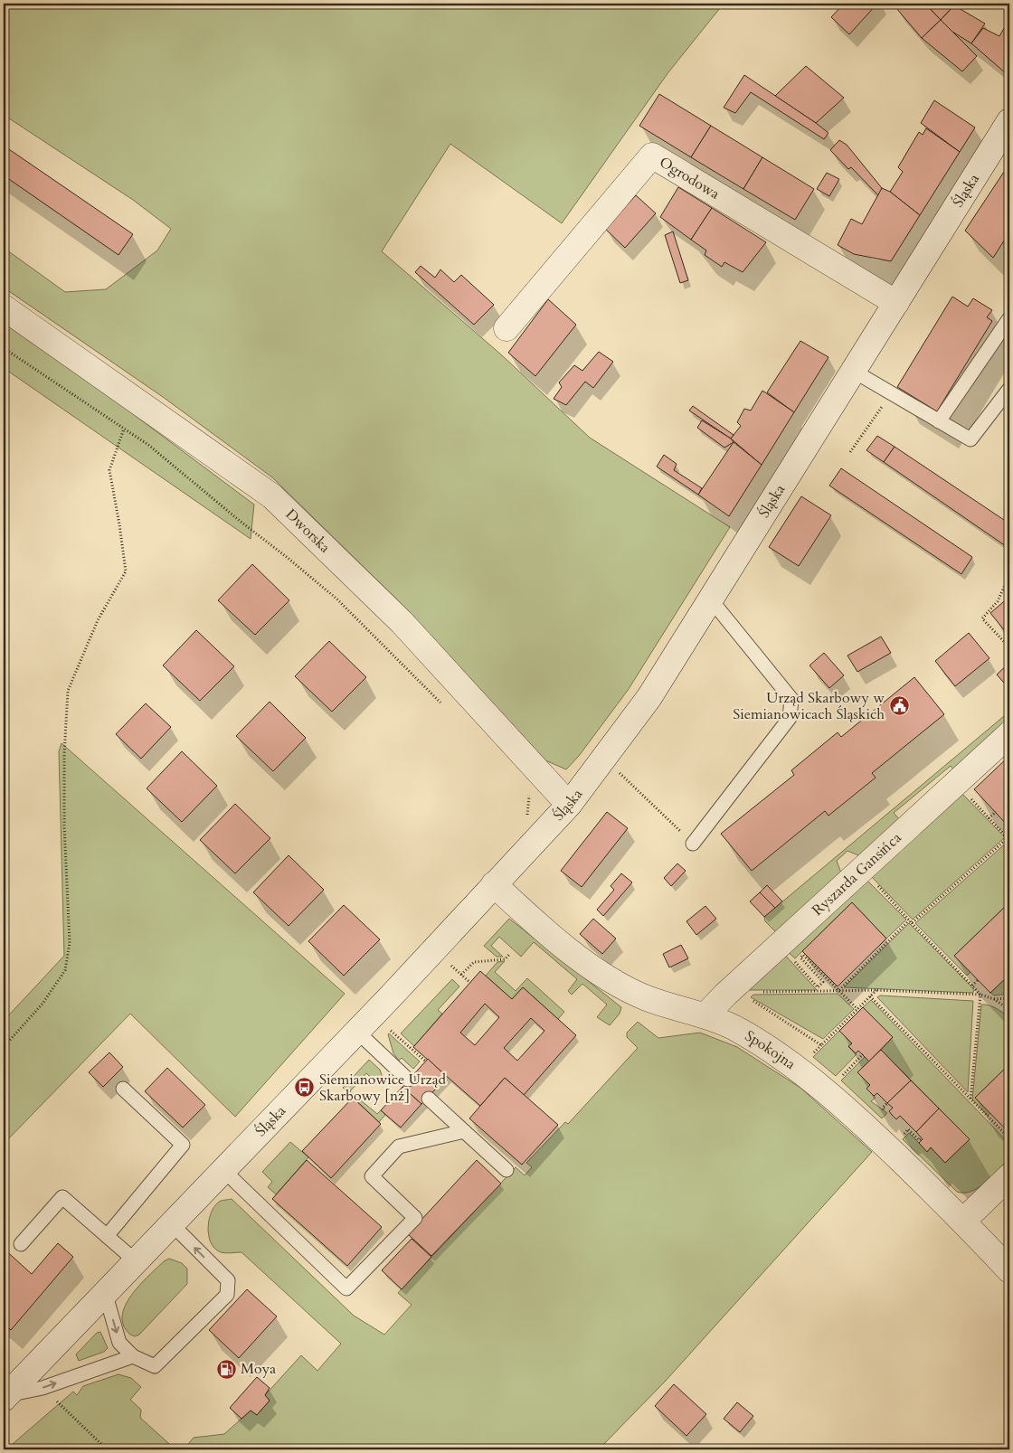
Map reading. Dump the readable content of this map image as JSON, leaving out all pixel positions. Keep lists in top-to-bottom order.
{
  "streets": {
    "street": [
      "Ogrodowa",
      "Śląska",
      "Dworska",
      "Ryszarda Gansińca",
      "Spokojna"
    ]
  },
  "crossings": [
    ["Ogrodowa", "Śląska"],
    ["Śląska", "Dworska"],
    ["Śląska", "Spokojna"],
    ["Ryszarda Gansińca", "Spokojna"]
  ],
  "places": {
    "public building": ["Urząd Skarbowy w Siemianowicach Śląskich"],
    "bus stop": ["Siemianowice Urząd Skarbowy [nż]"],
    "fuel station": ["Moya"]
  }
}
